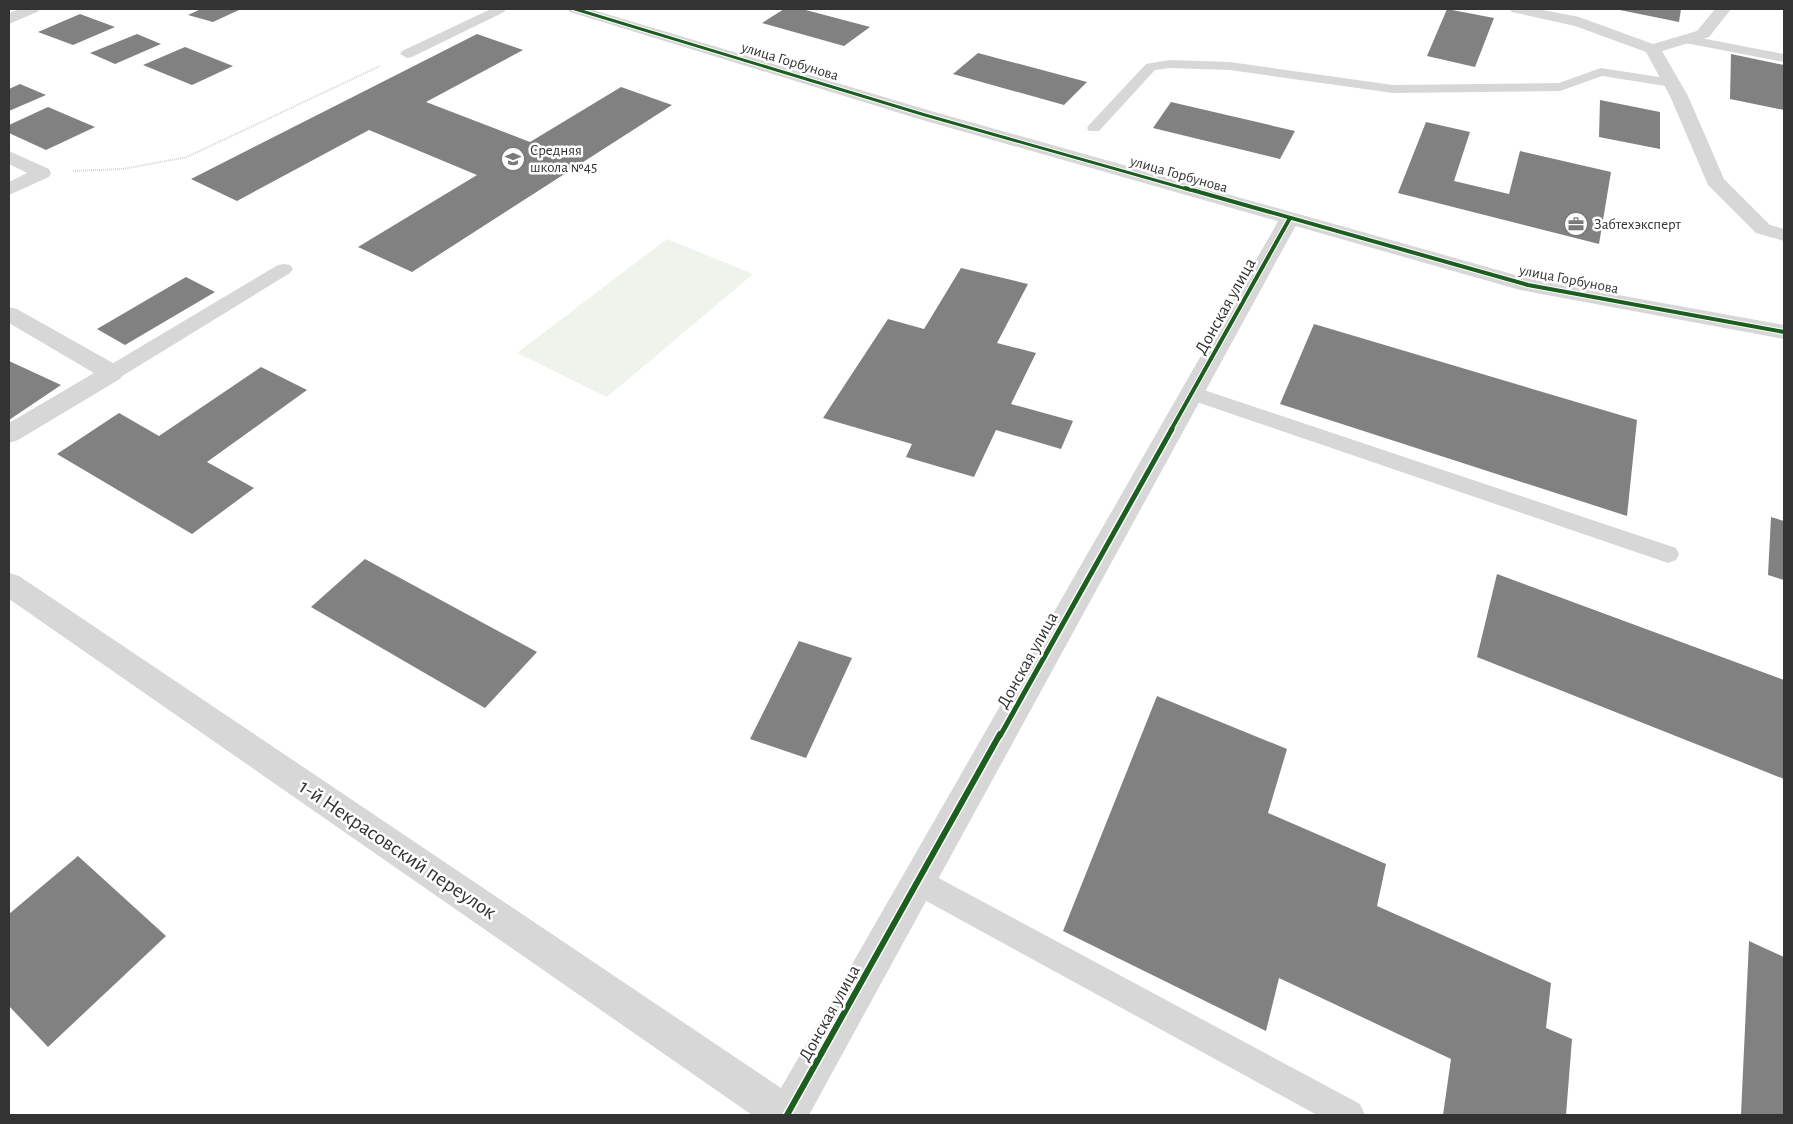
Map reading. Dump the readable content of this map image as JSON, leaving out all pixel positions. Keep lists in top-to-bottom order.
{
  "streets": {
    "street": ["улица Горбунова", "Донская улица", "1-й Некрасовский переулок"]
  },
  "crossings": [
    ["улица Горбунова", "Донская улица"],
    ["Донская улица", "1-й Некрасовский переулок"]
  ],
  "places": {
    "school or university": ["Средняя школа №45"],
    "office": ["Забтехэксперт"]
  }
}
